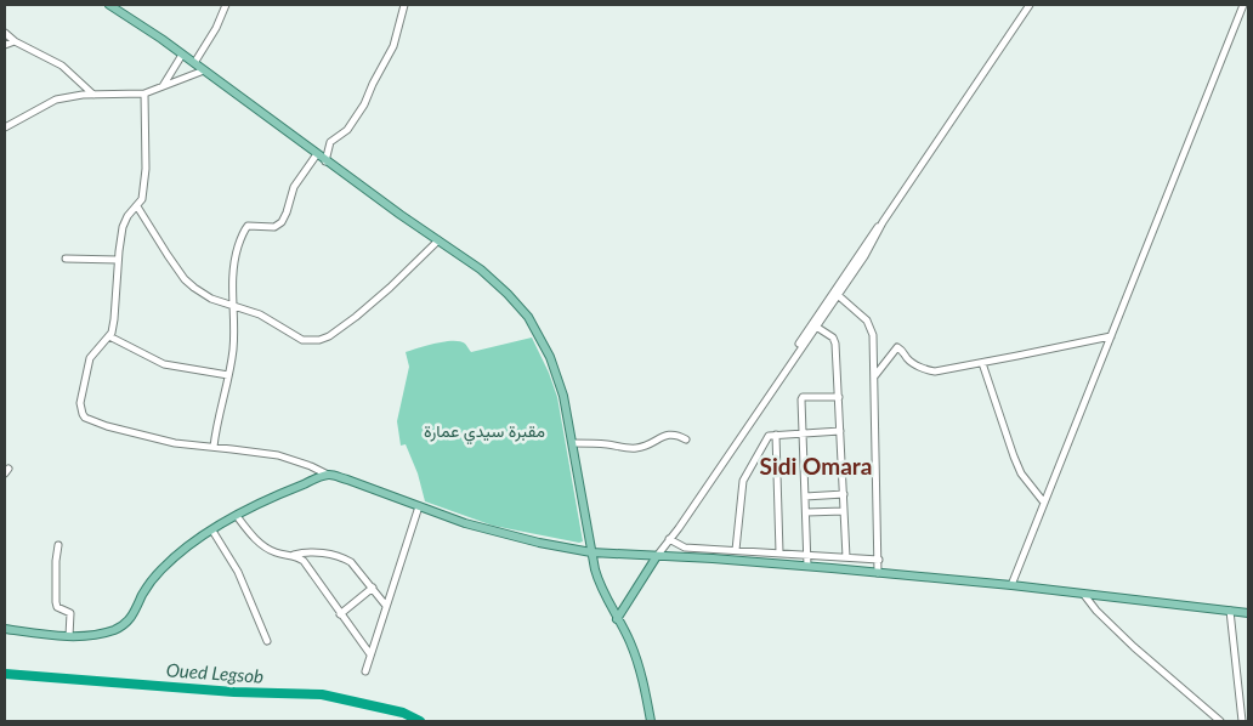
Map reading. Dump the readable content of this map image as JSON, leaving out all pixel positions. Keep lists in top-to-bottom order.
{
  "districts": ["Sidi Omara"],
  "water": ["Oued Legsob"],
  "parks": ["مقبرة سيدي عمارة"]
}
